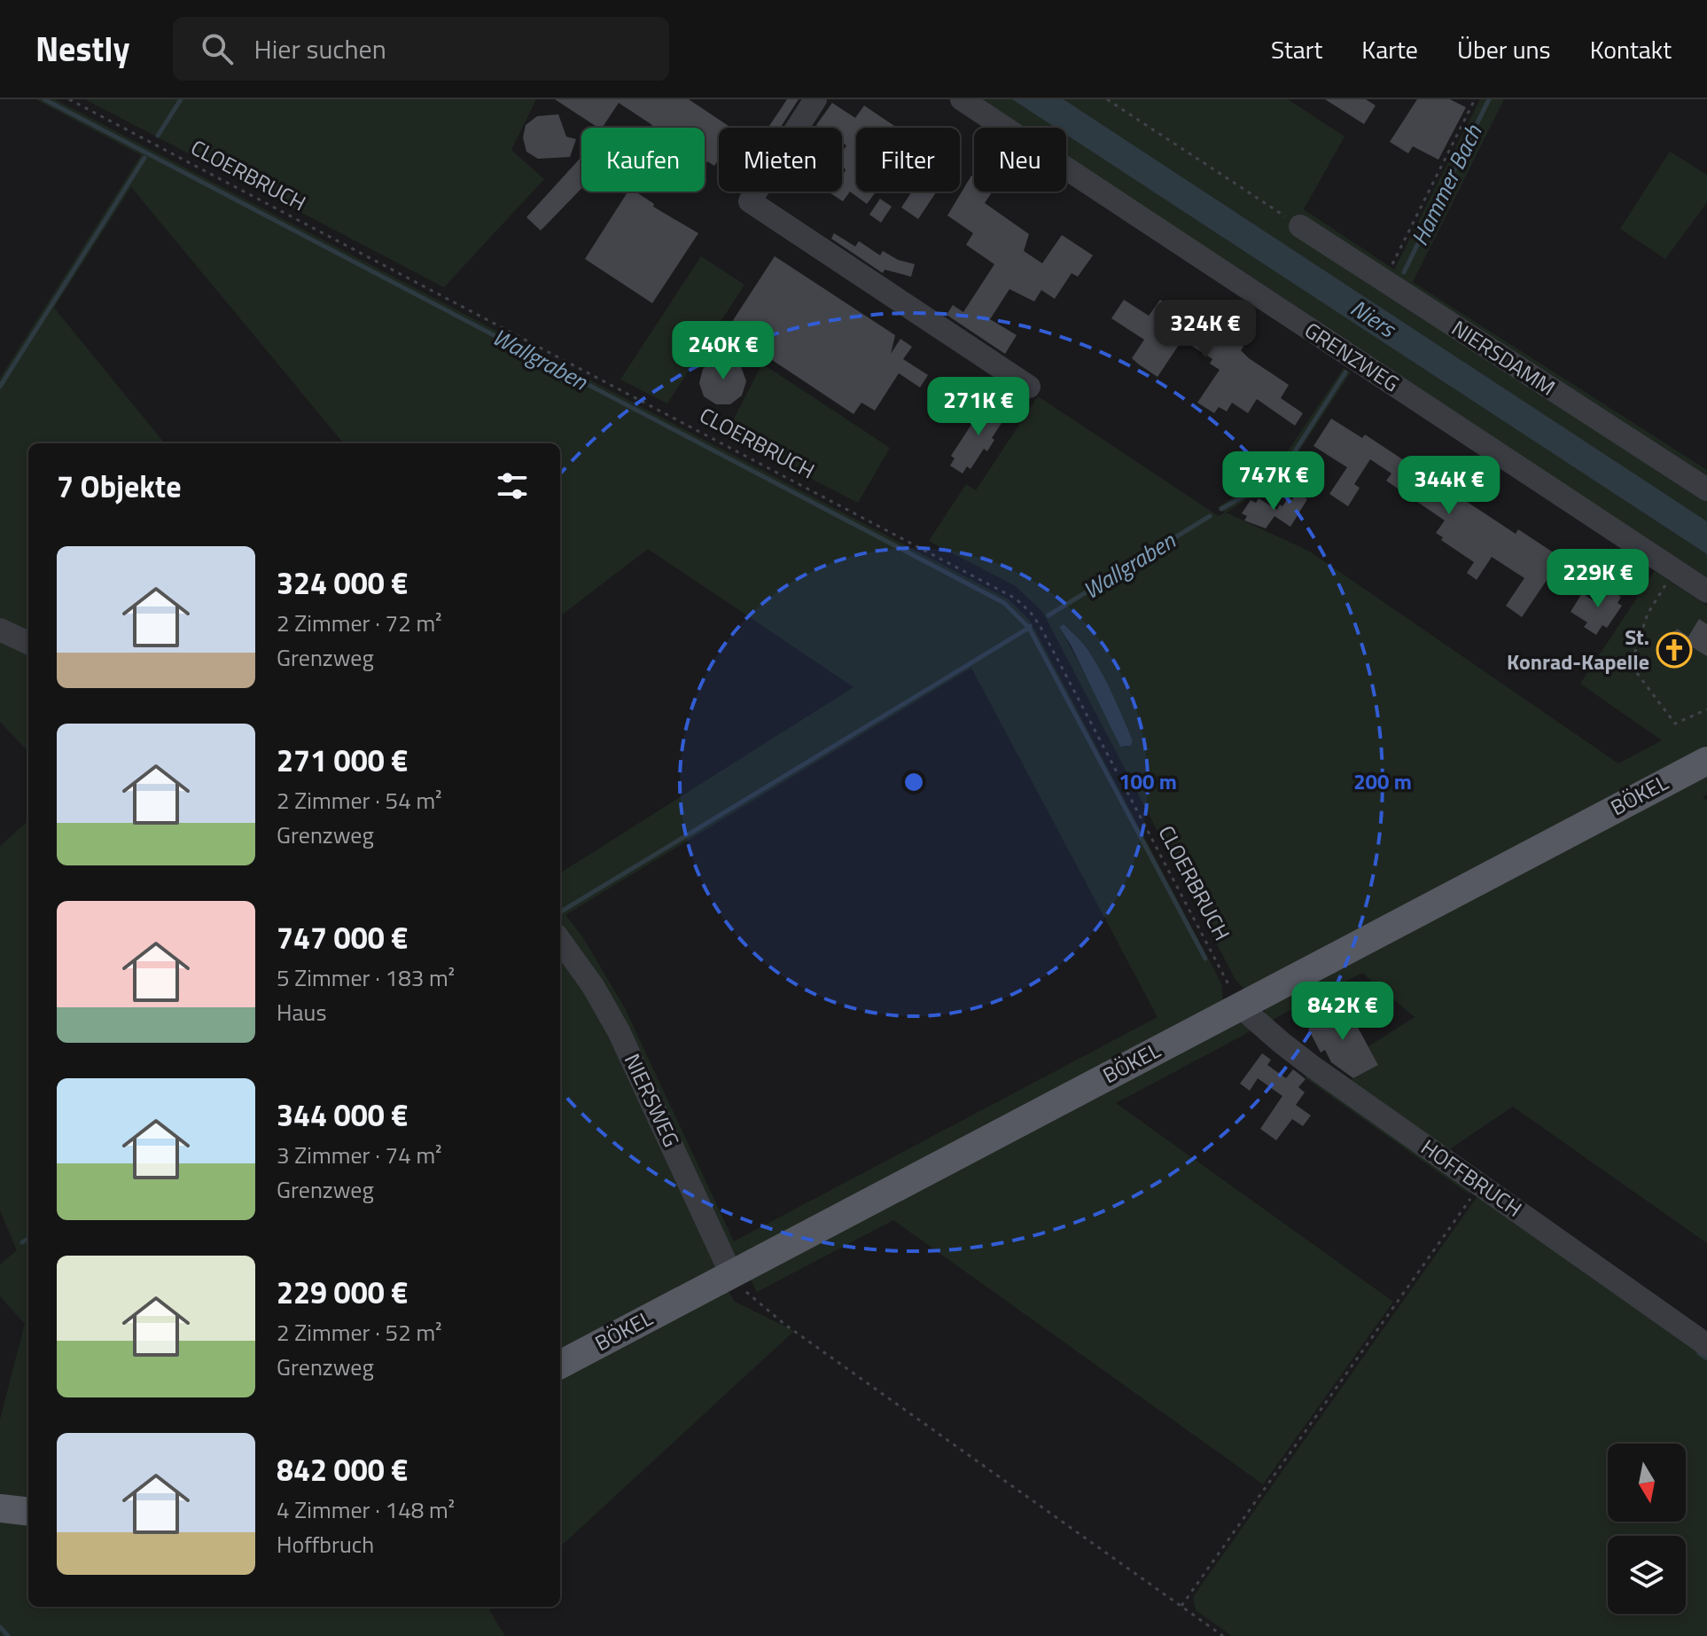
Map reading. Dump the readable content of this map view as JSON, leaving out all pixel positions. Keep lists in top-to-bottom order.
{
  "streets": {
    "main road": ["BÖKEL"],
    "street": [
      "GRENZWEG",
      "NIERSDAMM",
      "NIERSWEG",
      "HOFFBRUCH"
    ],
    "path": ["CLOERBRUCH"]
  },
  "crossings": [
    ["CLOERBRUCH", "BÖKEL"],
    ["CLOERBRUCH", "HOFFBRUCH"],
    ["BÖKEL", "NIERSWEG"],
    ["BÖKEL", "HOFFBRUCH"]
  ],
  "water": ["Hammer Bach", "Niers", "Wallgraben"],
  "places": {
    "church": ["St. Konrad-Kapelle"]
  },
  "north": "bottom",
  "page": {
    "header": "Nestly",
    "search": "Hier suchen",
    "nav": [
      "Start",
      "Karte",
      "Über uns",
      "Kontakt"
    ],
    "chip": [
      "Kaufen",
      "Mieten",
      "Filter",
      "Neu"
    ],
    "price": [
      "324K €",
      "240K €",
      "271K €",
      "747K €",
      "344K €",
      "229K €",
      "842K €"
    ],
    "heading": "7 Objekte",
    "list": [
      {
        "name": "324 000 €",
        "note": "2 Zimmer · 72 m² · Grenzweg"
      },
      {
        "name": "271 000 €",
        "note": "2 Zimmer · 54 m² · Grenzweg"
      },
      {
        "name": "747 000 €",
        "note": "5 Zimmer · 183 m² · Haus"
      },
      {
        "name": "344 000 €",
        "note": "3 Zimmer · 74 m² · Grenzweg"
      },
      {
        "name": "229 000 €",
        "note": "2 Zimmer · 52 m² · Grenzweg"
      },
      {
        "name": "842 000 €",
        "note": "4 Zimmer · 148 m² · Hoffbruch"
      }
    ]
  },
  "rings": ["100 m", "200 m"]
}
